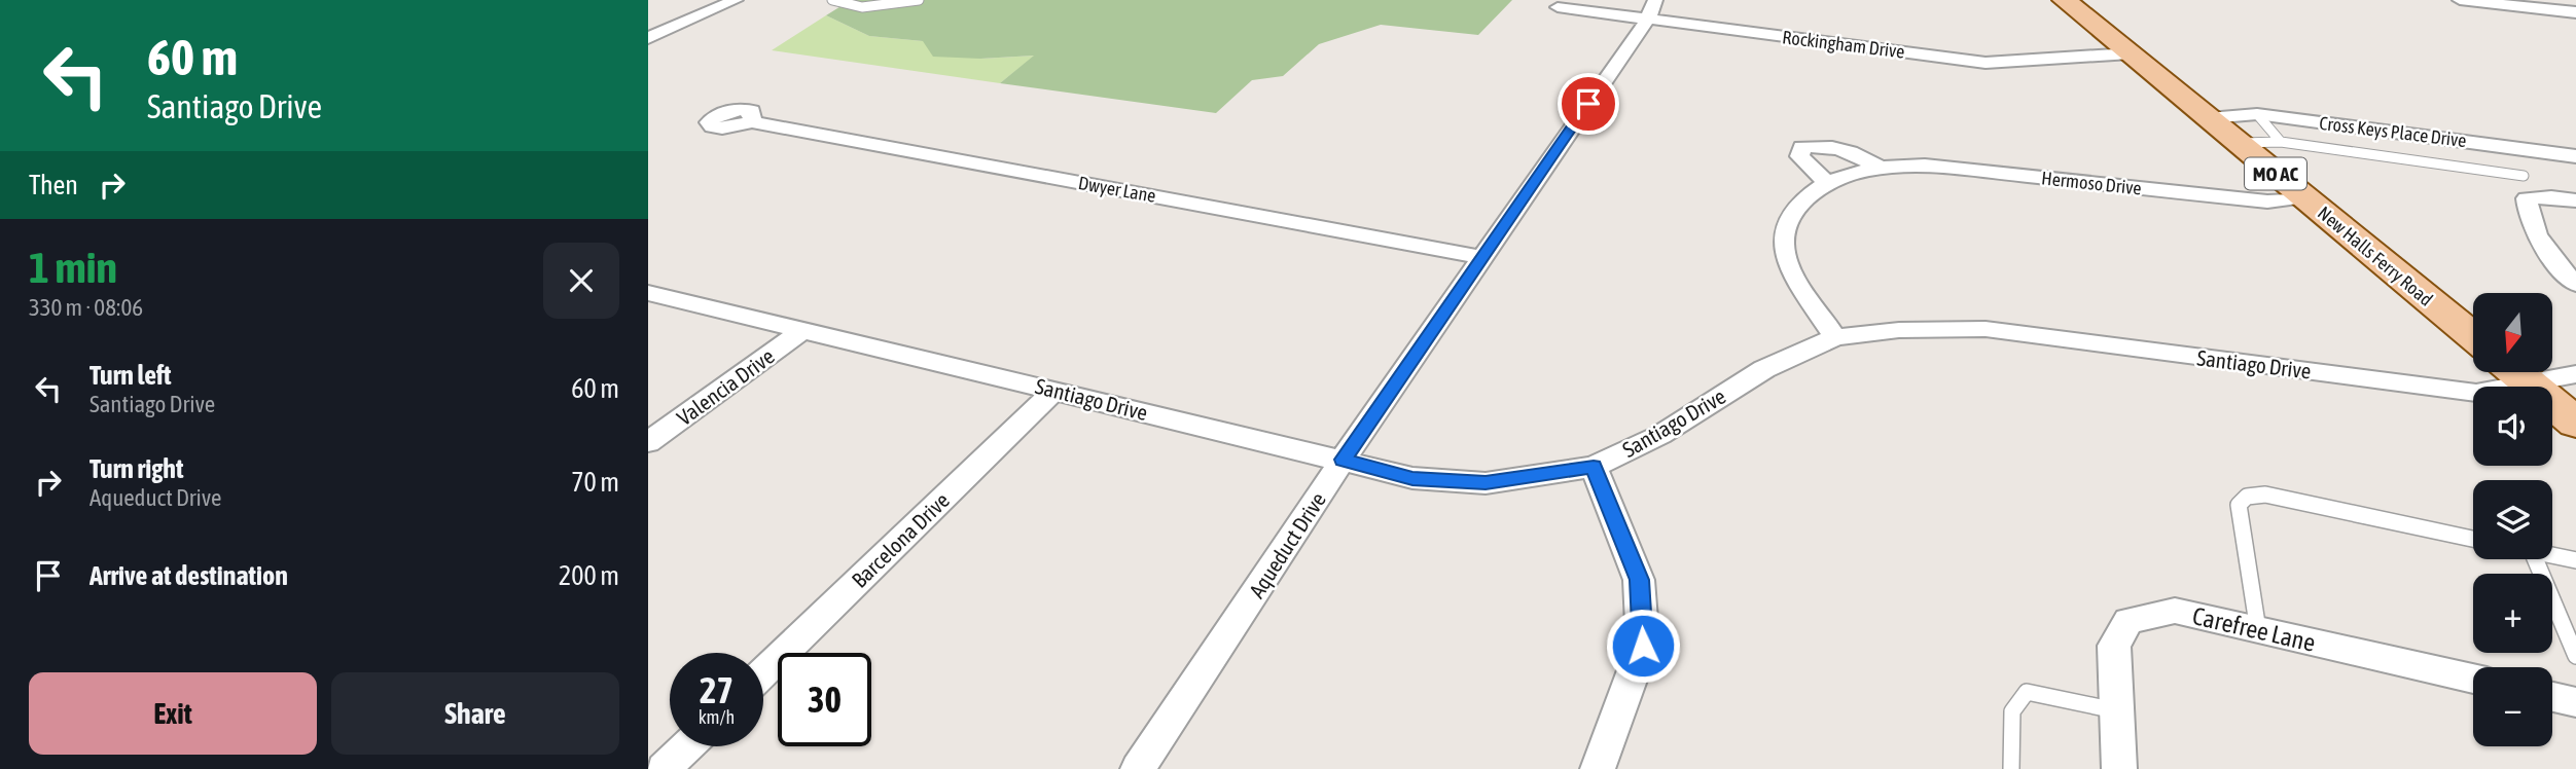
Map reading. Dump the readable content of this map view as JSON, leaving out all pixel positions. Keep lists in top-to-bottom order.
{
  "streets": {
    "main road": ["MO AC", "New Halls Ferry Road"],
    "street": [
      "Rockingham Drive",
      "Cross Keys Place Drive",
      "Hermoso Drive",
      "Dwyer Lane",
      "Santiago Drive",
      "Valencia Drive",
      "Barcelona Drive",
      "Aqueduct Drive",
      "Carefree Lane"
    ]
  },
  "crossings": [
    ["Rockingham Drive", "New Halls Ferry Road"],
    ["Rockingham Drive", "Aqueduct Drive"],
    ["Cross Keys Place Drive", "New Halls Ferry Road"],
    ["Hermoso Drive", "New Halls Ferry Road"],
    ["Hermoso Drive", "Santiago Drive"],
    ["Dwyer Lane", "Aqueduct Drive"],
    ["Santiago Drive", "Valencia Drive"],
    ["Santiago Drive", "Barcelona Drive"],
    ["Santiago Drive", "Aqueduct Drive"]
  ],
  "north": "bottom",
  "page": {
    "turn": ["60 m", "Santiago Drive"],
    "then": "Then",
    "heading": ["1 min", "330 m · 08:06"],
    "map_buttons": ["+", "−"],
    "list": [
      {
        "name": "Turn left",
        "note": "Santiago Drive",
        "value": "60 m"
      },
      {
        "name": "Turn right",
        "note": "Aqueduct Drive",
        "value": "70 m"
      },
      {
        "name": "Arrive at destination",
        "value": "200 m"
      }
    ],
    "speed": "27 km/h",
    "limit": "30",
    "buttons": ["Exit", "Share"]
  }
}
